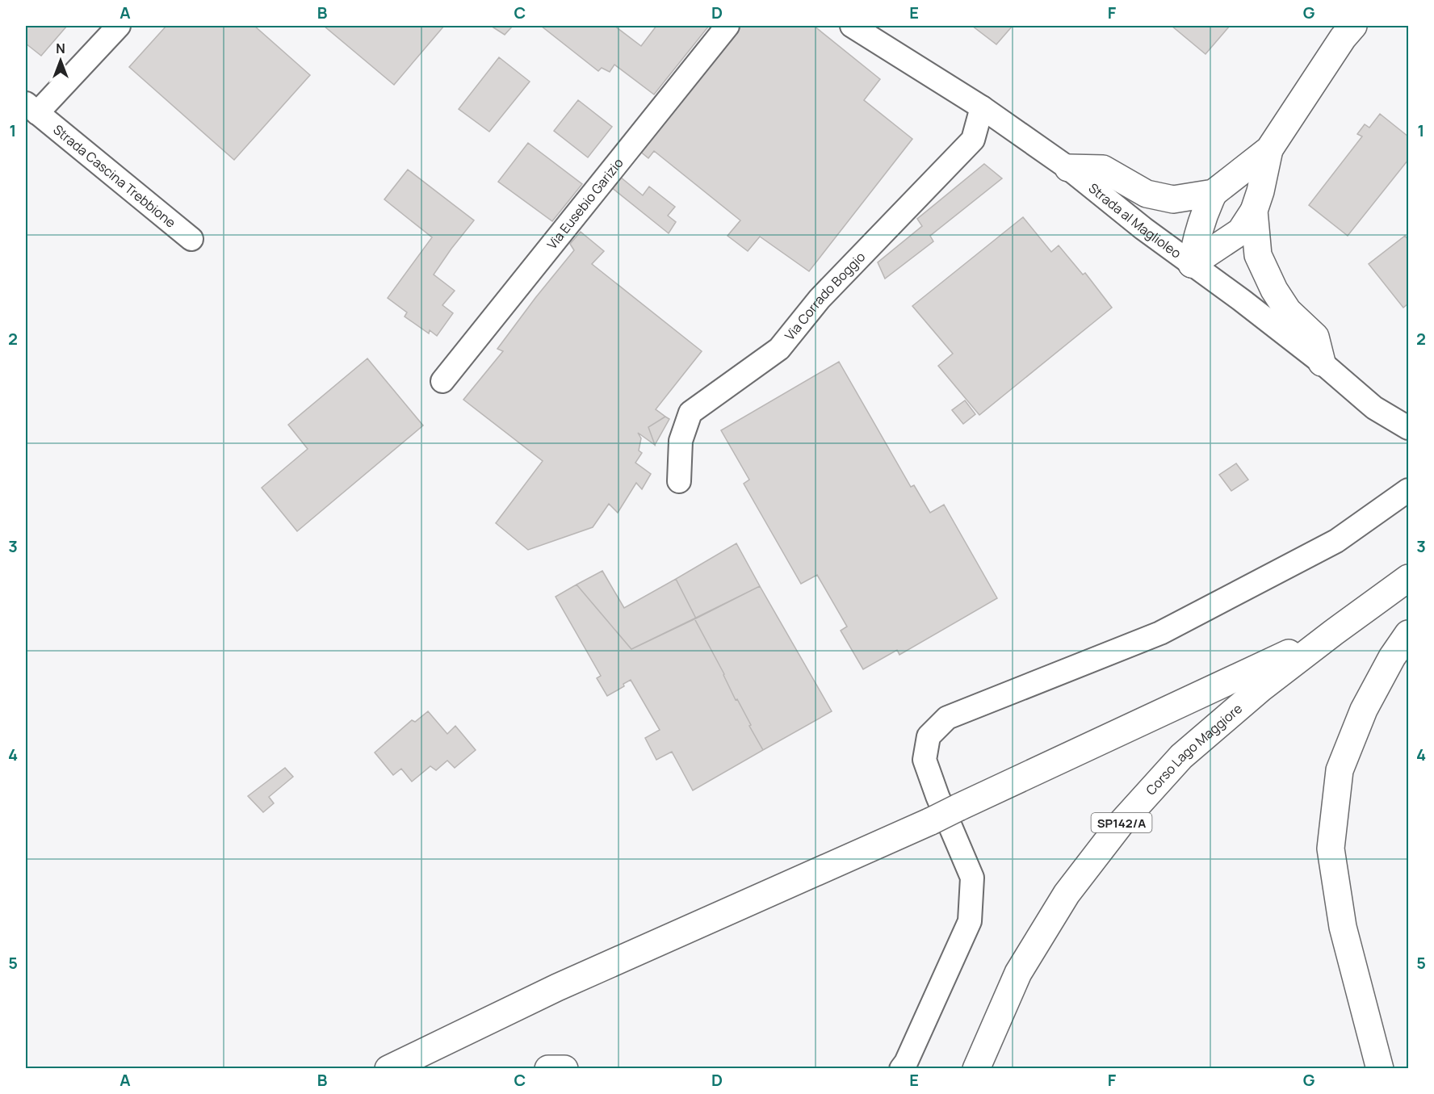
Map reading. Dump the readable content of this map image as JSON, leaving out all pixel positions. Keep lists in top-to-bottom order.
{
  "streets": {
    "highway": ["Corso Lago Maggiore", "SP142/A"],
    "street": [
      "Strada Cascina Trebbione",
      "Via Eusebio Garizio",
      "Strada al Maglioleo",
      "Via Corrado Boggio"
    ]
  },
  "crossings": [
    ["Strada al Maglioleo", "Via Corrado Boggio"]
  ],
  "north": "top",
  "grid": {
    "columns": [
      "A",
      "B",
      "C",
      "D",
      "E",
      "F",
      "G"
    ],
    "rows": [
      "1",
      "2",
      "3",
      "4",
      "5"
    ]
  }
}
